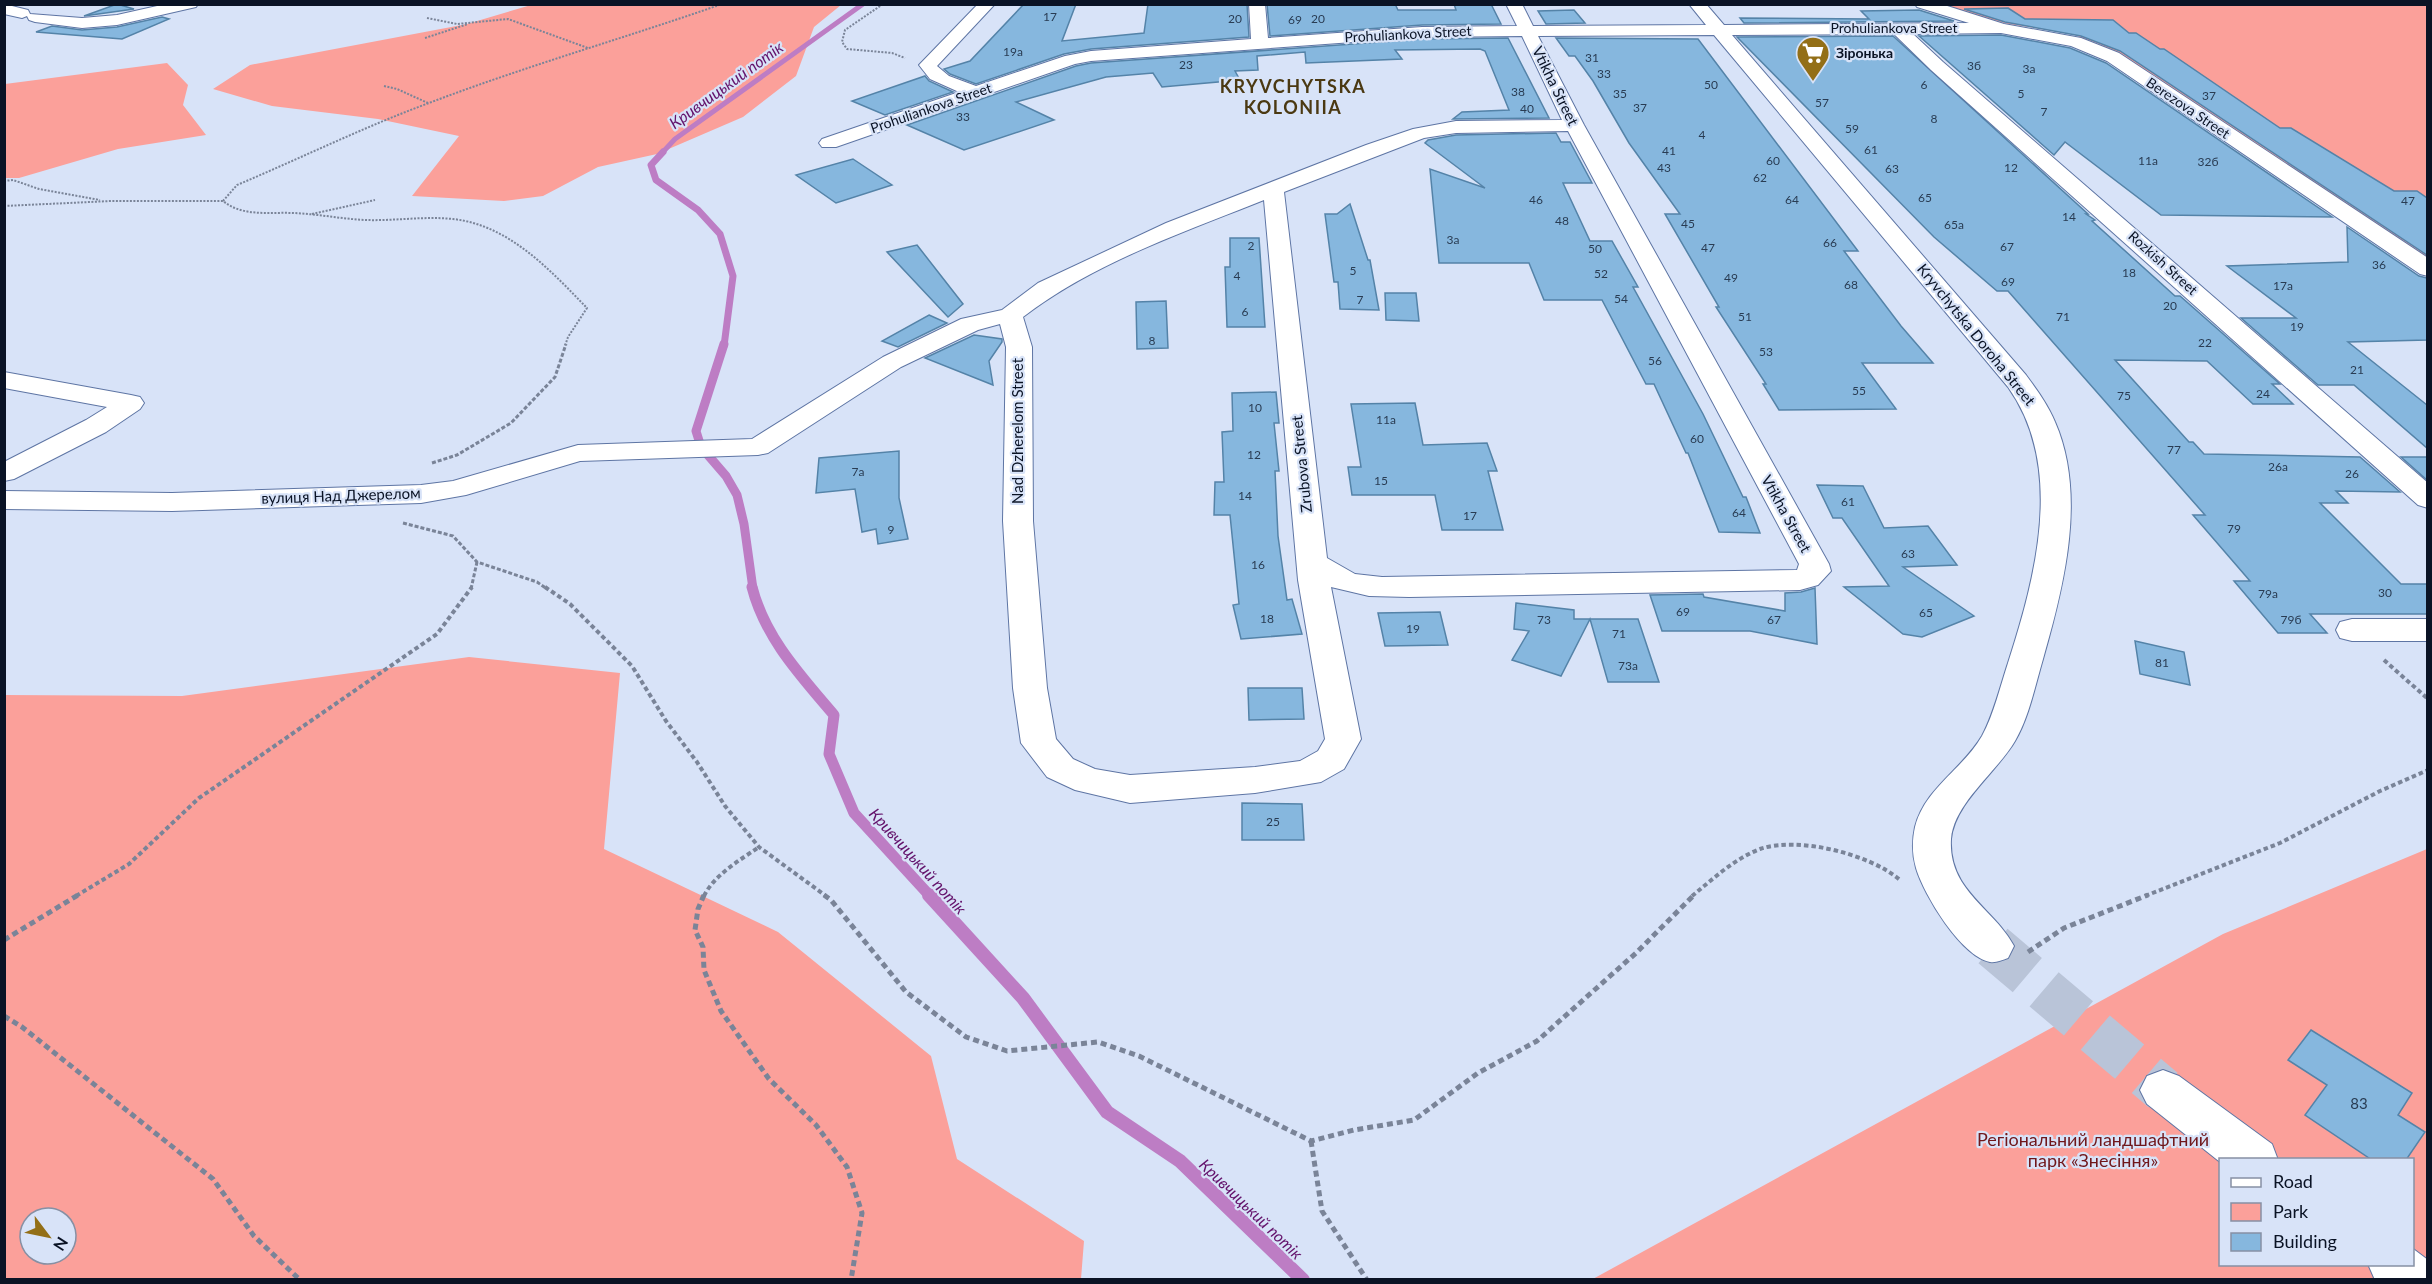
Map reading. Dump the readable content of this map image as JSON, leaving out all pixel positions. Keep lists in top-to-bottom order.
{
  "streets": {
    "street": [
      "Prohuliankova Street",
      "Vtikha Street",
      "Berezova Street",
      "Rozkish Street",
      "Kryvchytska Doroha Street",
      "Nad Dzherelom Street",
      "Zrubova Street",
      "вулиця Над Джерелом"
    ]
  },
  "crossings": [
    ["Prohuliankova Street", "Vtikha Street"],
    ["Prohuliankova Street", "Berezova Street"],
    ["Prohuliankova Street", "Rozkish Street"],
    ["Prohuliankova Street", "Kryvchytska Doroha Street"],
    ["Vtikha Street", "Zrubova Street"],
    ["Nad Dzherelom Street", "Zrubova Street"],
    ["Nad Dzherelom Street", "вулиця Над Джерелом"]
  ],
  "districts": ["KRYVCHYTSKA KOLONIIA"],
  "water": ["Кривчицький потік"],
  "parks": ["Регіональний ландшафтний парк «Знесіння»"],
  "places": {
    "supermarket": ["Зіронька"]
  },
  "house_numbers": [
    "17",
    "20",
    "20",
    "69",
    "19а",
    "31",
    "23",
    "3б",
    "3а",
    "33",
    "50",
    "6",
    "38",
    "35",
    "5",
    "37",
    "57",
    "37",
    "40",
    "7",
    "33",
    "8",
    "59",
    "4",
    "61",
    "41",
    "60",
    "11а",
    "32б",
    "43",
    "12",
    "63",
    "62",
    "65",
    "46",
    "64",
    "47",
    "14",
    "48",
    "45",
    "65а",
    "3а",
    "66",
    "2",
    "67",
    "47",
    "50",
    "36",
    "5",
    "18",
    "52",
    "4",
    "49",
    "69",
    "68",
    "17а",
    "54",
    "7",
    "20",
    "6",
    "51",
    "71",
    "19",
    "8",
    "22",
    "53",
    "56",
    "21",
    "55",
    "24",
    "75",
    "10",
    "11а",
    "60",
    "77",
    "12",
    "26а",
    "7а",
    "26",
    "15",
    "14",
    "61",
    "64",
    "17",
    "79",
    "9",
    "63",
    "16",
    "30",
    "79а",
    "69",
    "65",
    "18",
    "73",
    "67",
    "79б",
    "19",
    "71",
    "81",
    "73а",
    "25",
    "83"
  ],
  "legend": ["Road", "Park", "Building"],
  "north": "bottom right"
}
